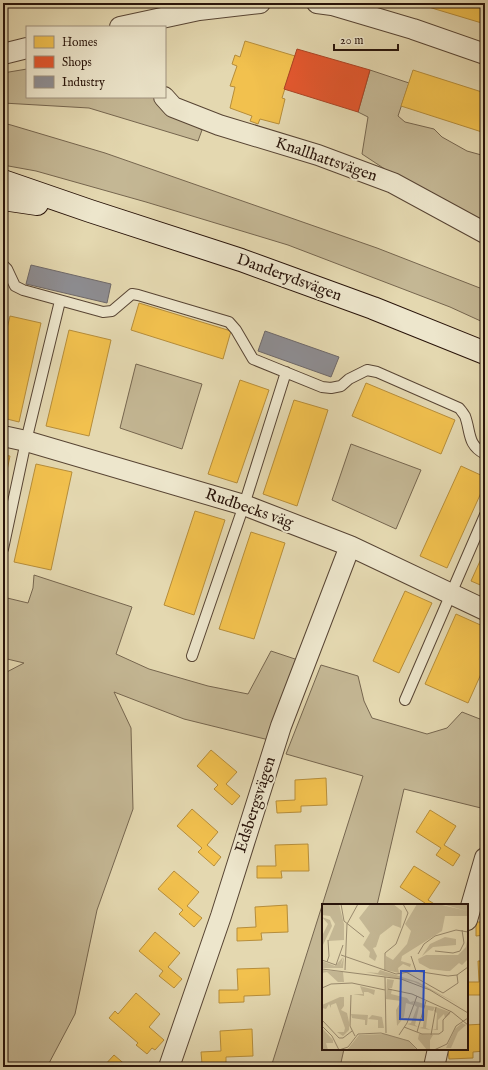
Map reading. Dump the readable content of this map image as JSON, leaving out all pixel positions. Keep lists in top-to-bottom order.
{
  "streets": {
    "main road": ["Danderydsvägen"],
    "street": ["Knallhattsvägen", "Rudbecks väg", "Edsbergsvägen"]
  },
  "crossings": [
    ["Rudbecks väg", "Edsbergsvägen"]
  ],
  "legend": ["Homes", "Shops", "Industry"],
  "scale_bar": "20 m"
}
